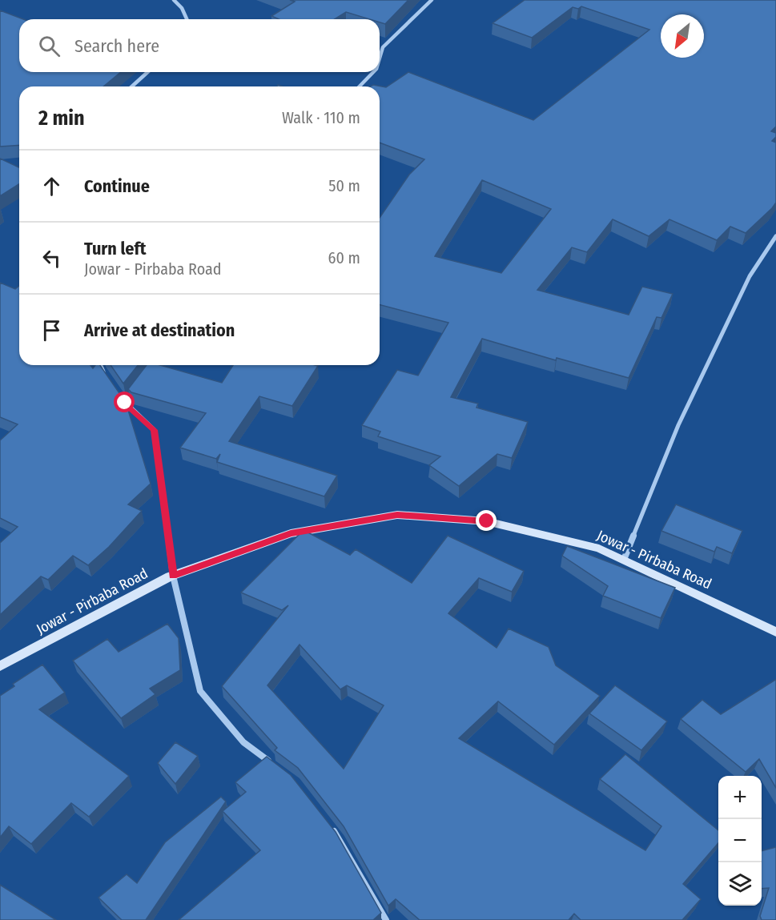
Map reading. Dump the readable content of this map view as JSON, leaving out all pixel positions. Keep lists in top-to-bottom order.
{
  "streets": {
    "main road": ["Jowar - Pirbaba Road"]
  },
  "north": "bottom left",
  "page": {
    "search": "Search here",
    "heading": ["2 min", "Walk · 110 m"],
    "list": [
      ["Continue", "50 m"],
      ["Turn left", "Jowar - Pirbaba Road", "60 m"],
      "Arrive at destination"
    ],
    "map_buttons": ["+", "−"]
  }
}
